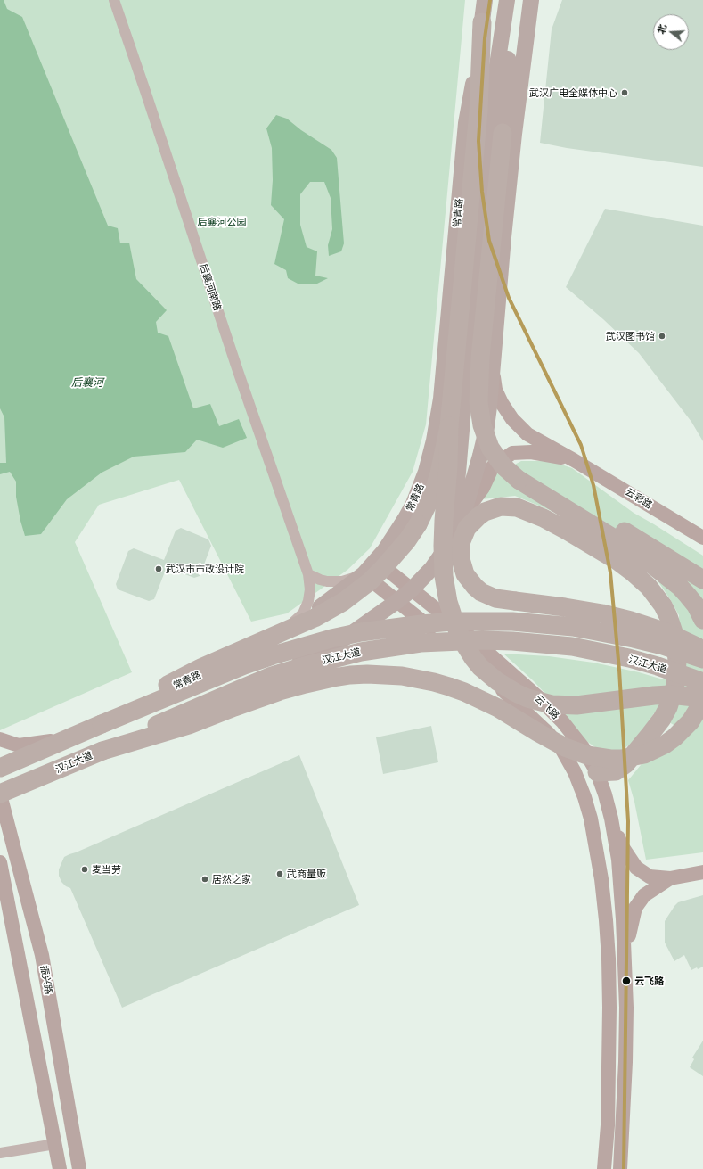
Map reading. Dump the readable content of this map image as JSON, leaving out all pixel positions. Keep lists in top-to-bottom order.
{
  "streets": {
    "highway": ["汉江大道"],
    "main road": ["常青路"],
    "street": [
      "后襄河南路",
      "云彩路",
      "云飞路",
      "振兴路"
    ]
  },
  "crossings": [
    ["常青路", "后襄河南路"],
    ["常青路", "云飞路"],
    ["汉江大道", "振兴路"]
  ],
  "water": ["后襄河"],
  "parks": ["后襄河公园"],
  "places": [
    "武汉广电全媒体中心",
    "武汉图书馆",
    "武汉市市政设计院",
    "麦当劳",
    "武商量贩",
    "居然之家",
    "云飞路"
  ],
  "north": "left"
}
